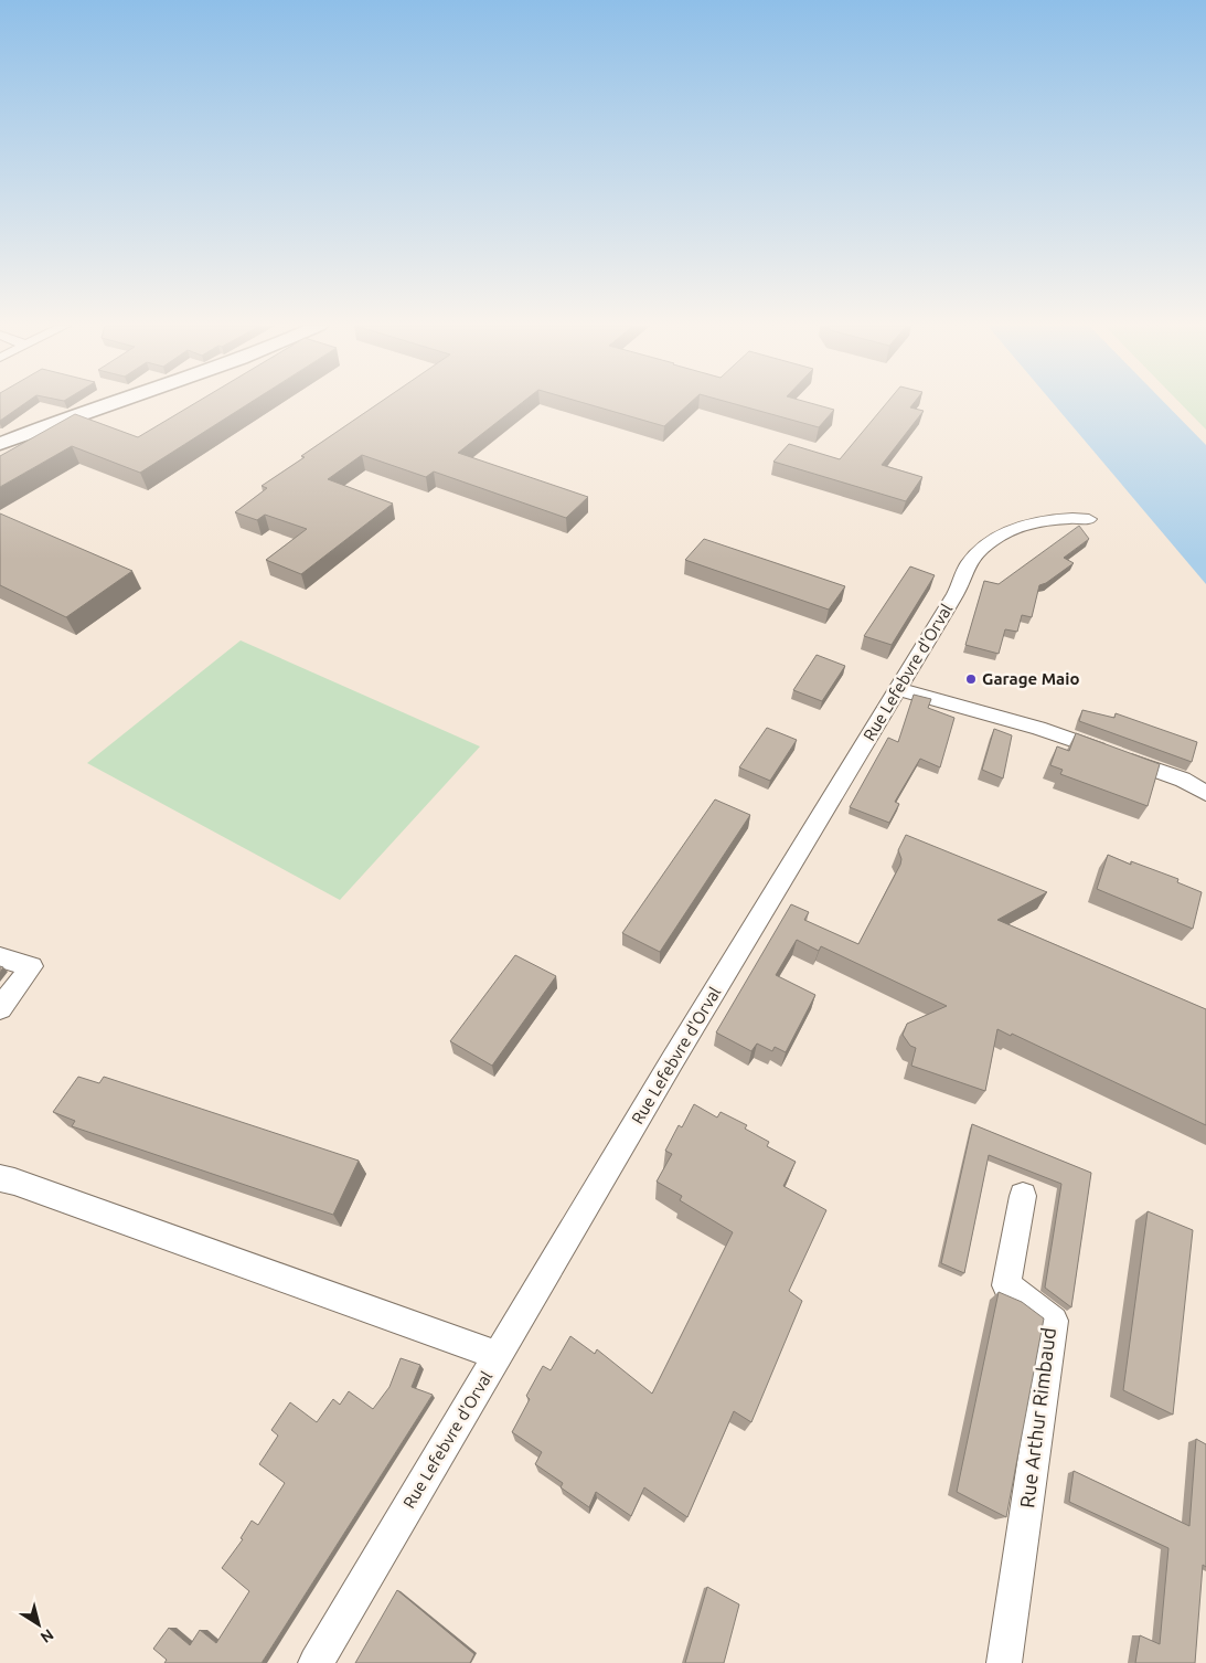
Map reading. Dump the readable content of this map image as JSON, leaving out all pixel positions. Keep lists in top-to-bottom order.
{
  "streets": {
    "street": ["Rue Lefebvre d'Orval", "Rue Arthur Rimbaud"]
  },
  "places": ["Garage Maio"],
  "north": "bottom right"
}
